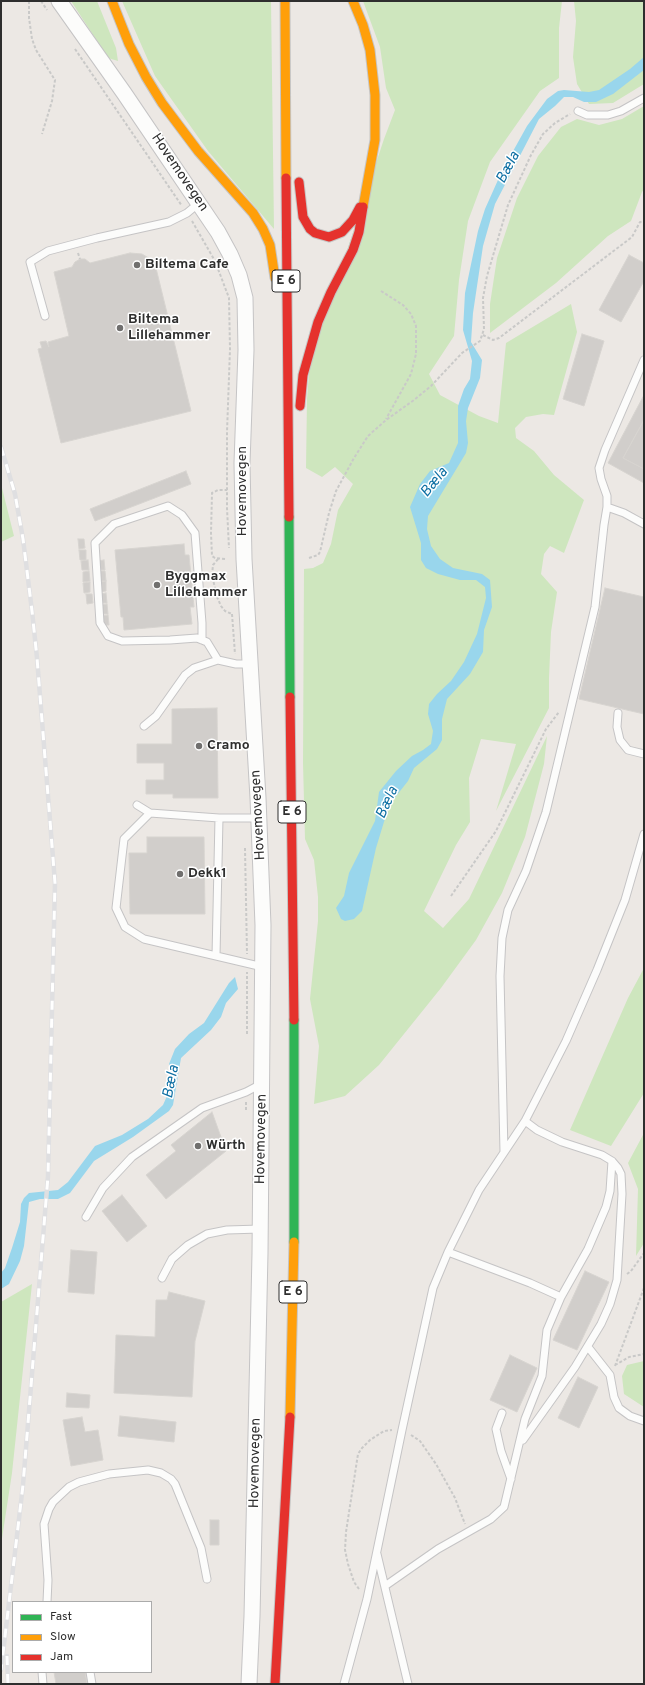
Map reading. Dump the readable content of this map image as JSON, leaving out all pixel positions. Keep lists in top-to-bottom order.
{
  "streets": {
    "highway": ["E 6"],
    "street": ["Hovemovegen"]
  },
  "water": ["Bæla"],
  "places": [
    "Biltema Cafe",
    "Biltema Lillehammer",
    "Byggmax Lillehammer",
    "Cramo",
    "Dekk1",
    "Würth"
  ],
  "legend": ["Fast", "Slow", "Jam"]
}
